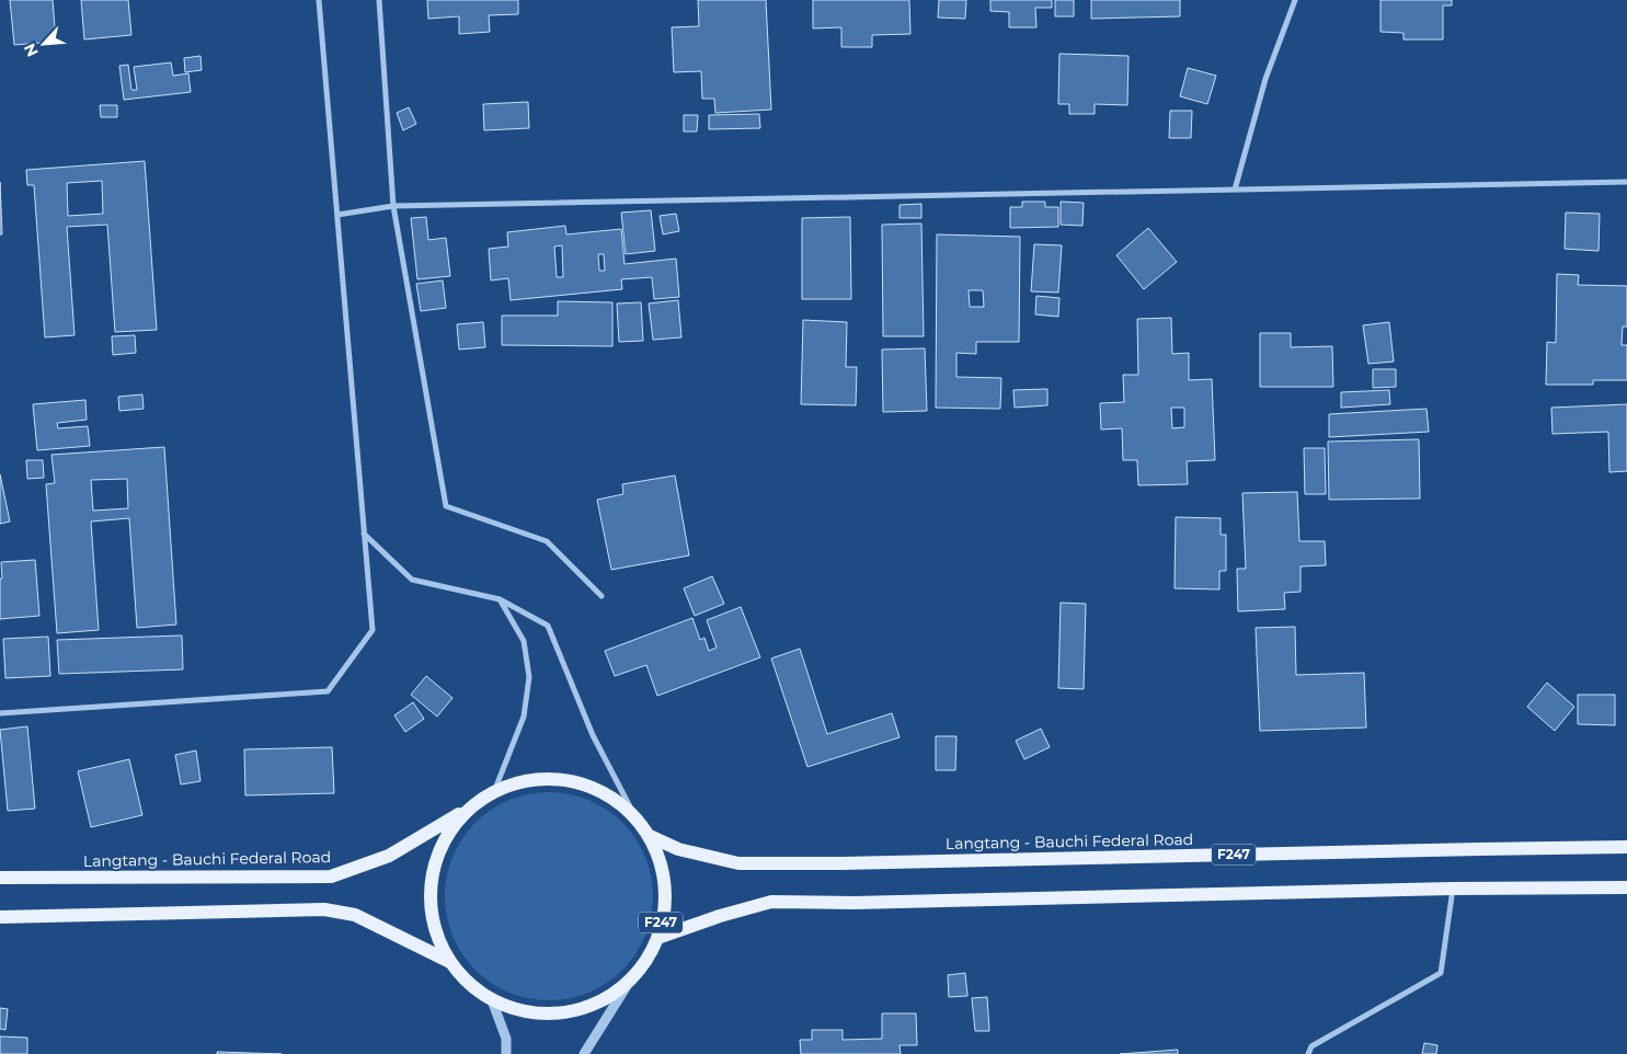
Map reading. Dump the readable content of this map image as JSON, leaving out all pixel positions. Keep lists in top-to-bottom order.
{
  "streets": {
    "main road": ["Langtang - Bauchi Federal Road", "F247"]
  },
  "crossings": [
    ["Langtang - Bauchi Federal Road", "F247"]
  ],
  "north": "bottom left"
}
